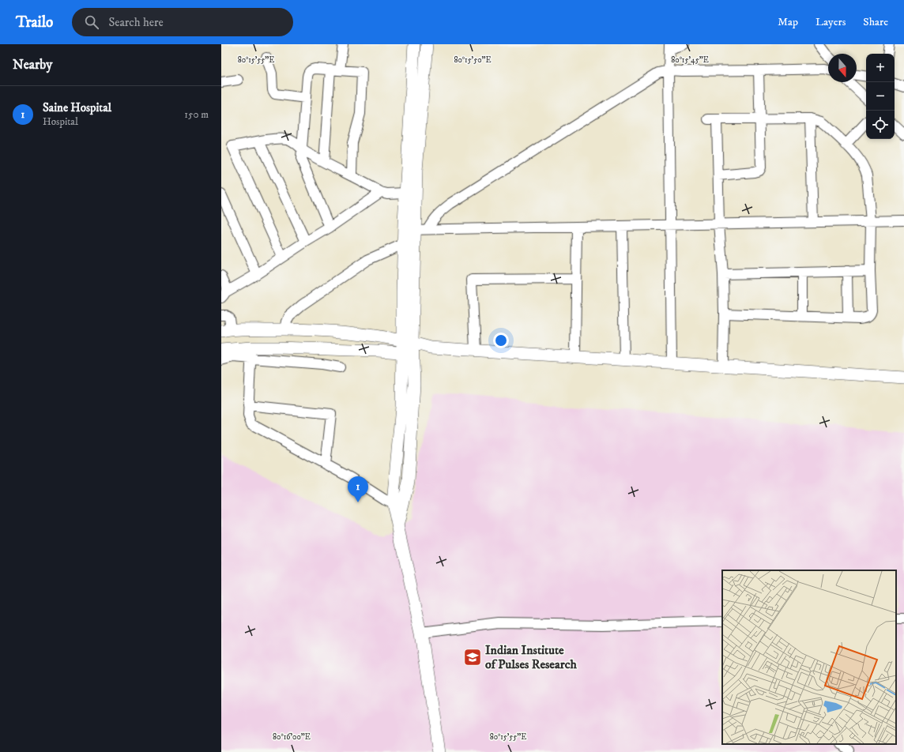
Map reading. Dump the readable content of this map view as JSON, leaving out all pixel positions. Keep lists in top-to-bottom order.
{
  "places": {
    "school or university": ["Indian Institute of Pulses Research"]
  },
  "north": "bottom",
  "page": {
    "header": "Trailo",
    "search": "Search here",
    "nav": ["Map", "Layers", "Share"],
    "heading": "Nearby",
    "map_buttons": ["+", "−"],
    "list": [
      {
        "mark": "1",
        "name": "Saine Hospital",
        "note": "Hospital",
        "value": "150 m"
      }
    ],
    "pins": "1"
  },
  "coordinates": [
    "80°15'55\"E",
    "80°15'50\"E",
    "80°15'45\"E",
    "80°16'00\"E"
  ]
}
